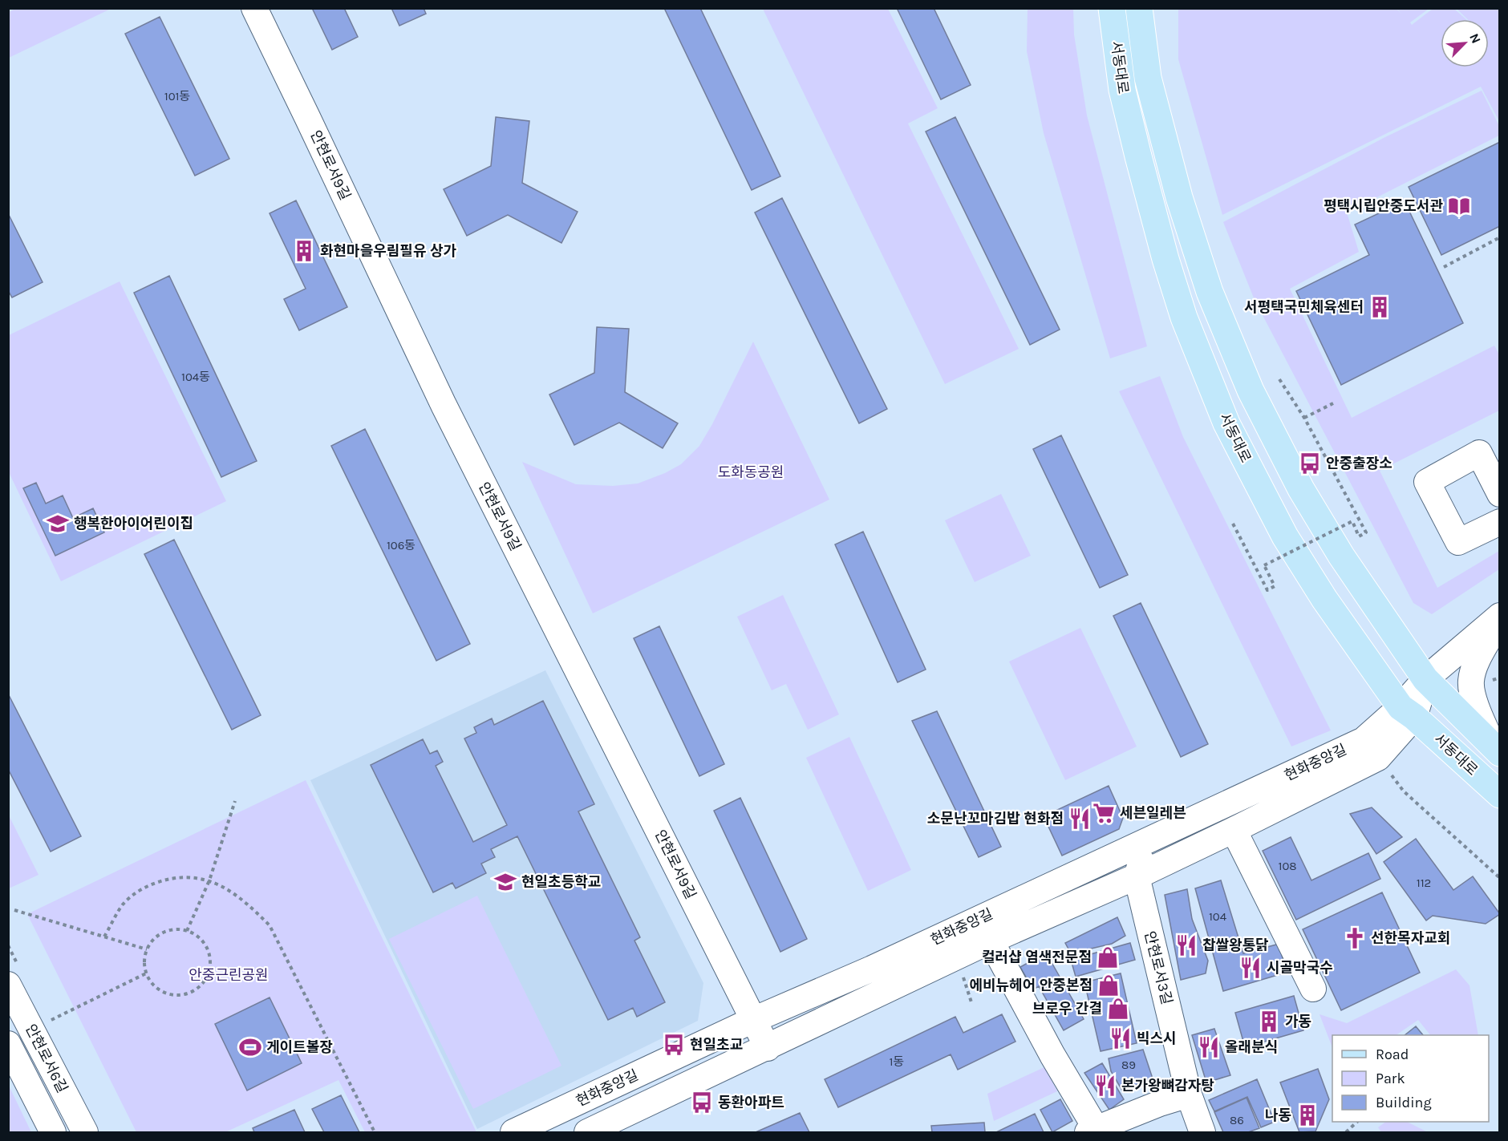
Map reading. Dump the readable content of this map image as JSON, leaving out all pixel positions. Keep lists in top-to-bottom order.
{
  "streets": {
    "main road": ["서동대로"],
    "street": [
      "안현로서9길",
      "현화중앙길",
      "안현로서3길",
      "안현로서6길"
    ]
  },
  "crossings": [
    ["서동대로", "현화중앙길"],
    ["안현로서9길", "현화중앙길"]
  ],
  "parks": ["도화동공원", "안중근린공원"],
  "places": {
    "library": ["평택시립안중도서관"],
    "building": [
      "화현마을우림필유 상가",
      "서평택국민체육센터",
      "가동",
      "나동"
    ],
    "bus stop": ["안중출장소", "현일초교", "동환아파트"],
    "school or university": ["행복한아이어린이집", "현일초등학교"],
    "supermarket": ["세븐일레븐"],
    "restaurant": [
      "소문난꼬마김밥 현화점",
      "찹쌀왕통닭",
      "시골막국수",
      "빅스시",
      "올래분식",
      "본가왕뼈감자탕"
    ],
    "church": ["선한목자교회"],
    "shop": ["컬러샵 염색전문점", "에비뉴헤어 안중본점", "브로우 간결"],
    "sports": ["게이트볼장"]
  },
  "house_numbers": [
    "101동",
    "104동",
    "106동",
    "108",
    "112",
    "104",
    "1동",
    "89",
    "86"
  ],
  "legend": ["Road", "Park", "Building"],
  "north": "top right"
}
